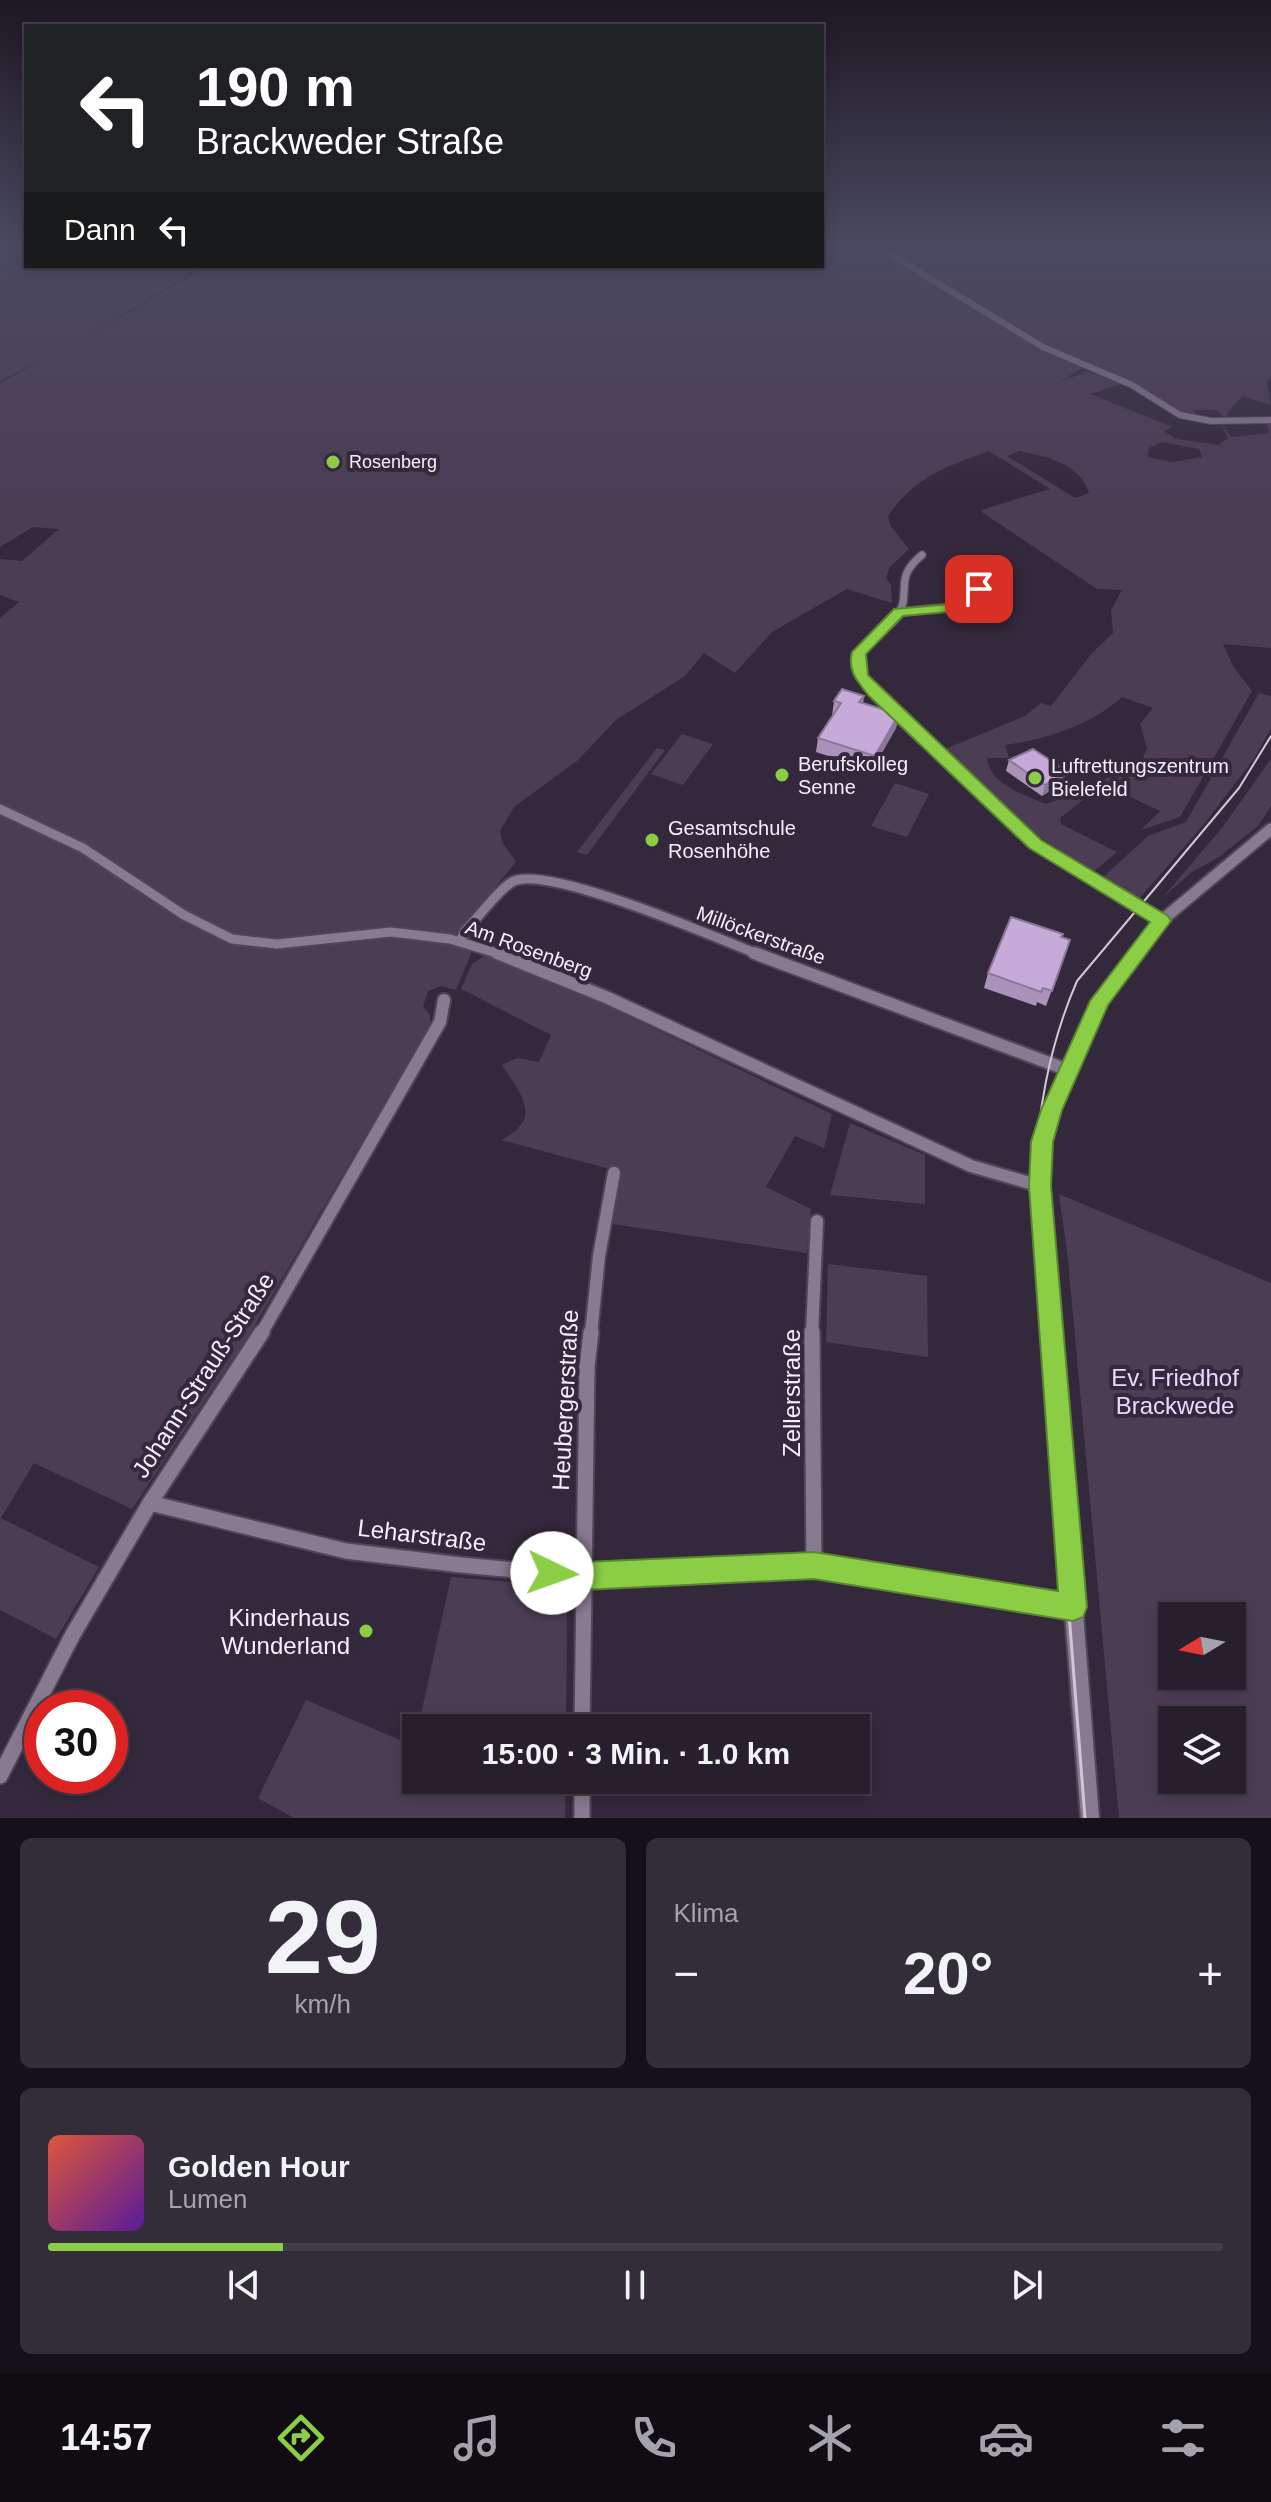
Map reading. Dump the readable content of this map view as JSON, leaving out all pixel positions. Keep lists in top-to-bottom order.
{
  "streets": {
    "street": [
      "Millöckerstraße",
      "Am Rosenberg",
      "Johann-Strauß-Straße",
      "Zellerstraße",
      "Heubergerstraße",
      "Leharstraße"
    ]
  },
  "crossings": [
    ["Millöckerstraße", "Am Rosenberg"],
    ["Johann-Strauß-Straße", "Leharstraße"],
    ["Zellerstraße", "Leharstraße"],
    ["Heubergerstraße", "Leharstraße"]
  ],
  "parks": ["Ev. Friedhof Brackwede"],
  "places": [
    "Rosenberg",
    "Berufskolleg Senne",
    "Luftrettungszentrum Bielefeld",
    "Gesamtschule Rosenhöhe",
    "Kinderhaus Wunderland"
  ],
  "north": "left",
  "page": {
    "turn": ["190 m", "Brackweder Straße"],
    "then": "Dann",
    "limit": "30",
    "trip": "15:00 · 3 Min. · 1.0 km",
    "tile": [
      ["29", "km/h"],
      "Klima"
    ],
    "heat": ["−", "20°", "+"],
    "song": ["Golden Hour", "Lumen"],
    "tabs": "14:57"
  }
}
